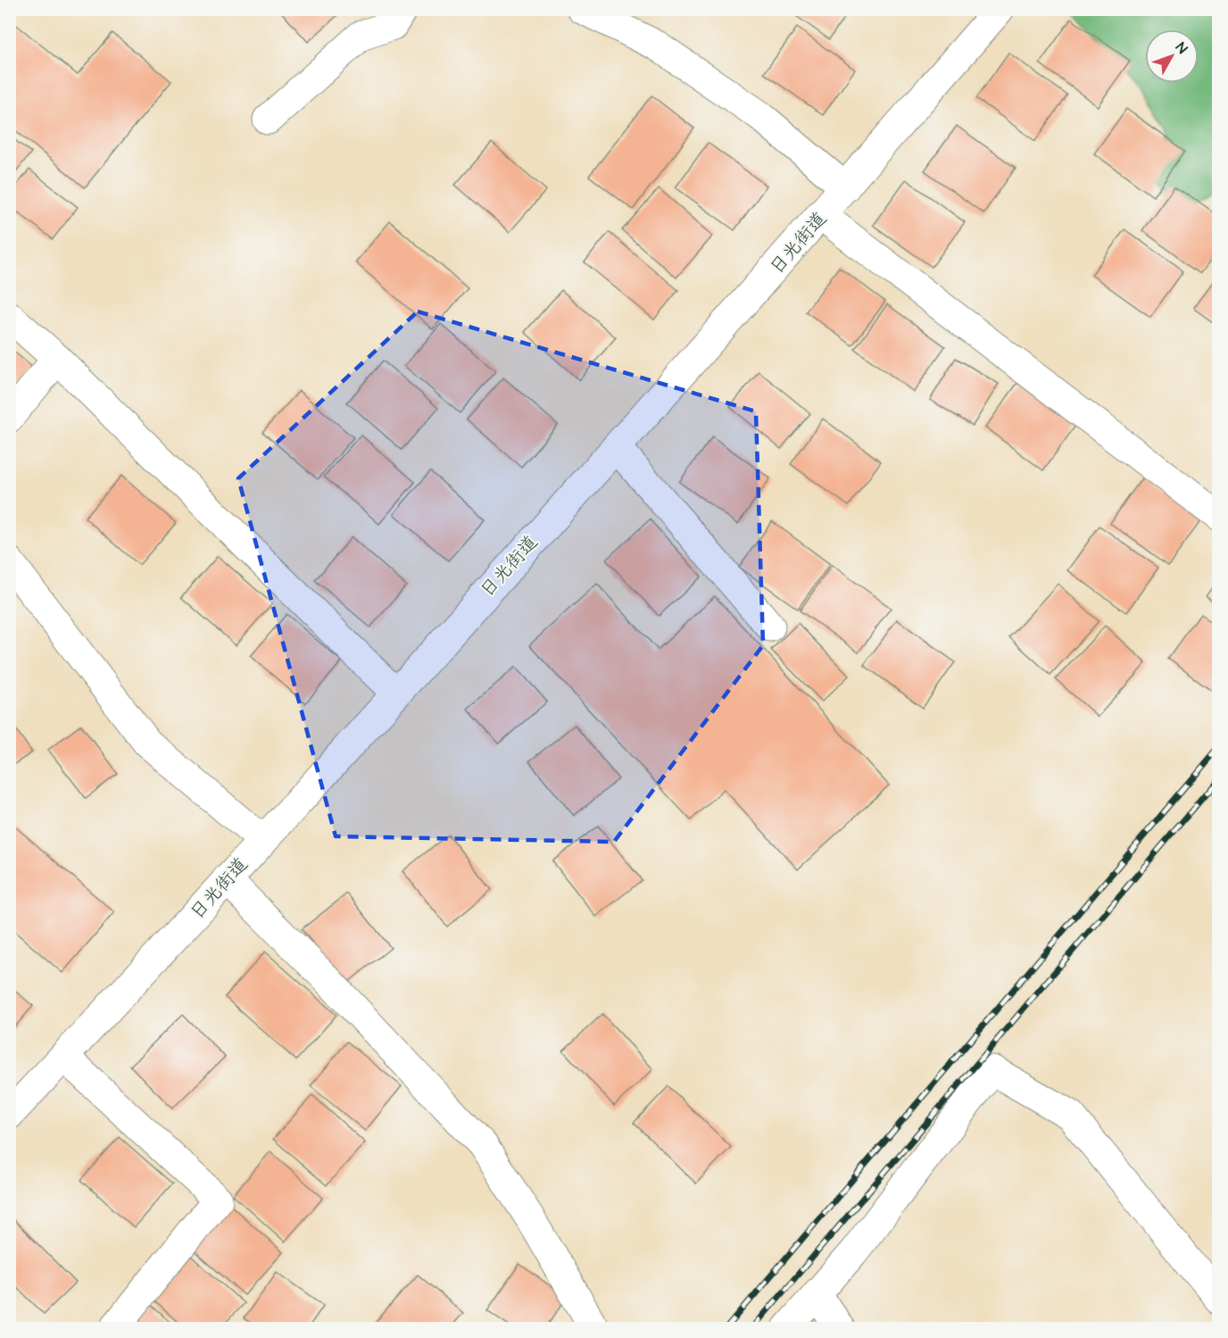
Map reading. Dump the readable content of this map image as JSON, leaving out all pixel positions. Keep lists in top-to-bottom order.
{
  "streets": {
    "street": ["日光街道"]
  },
  "north": "top right"
}
